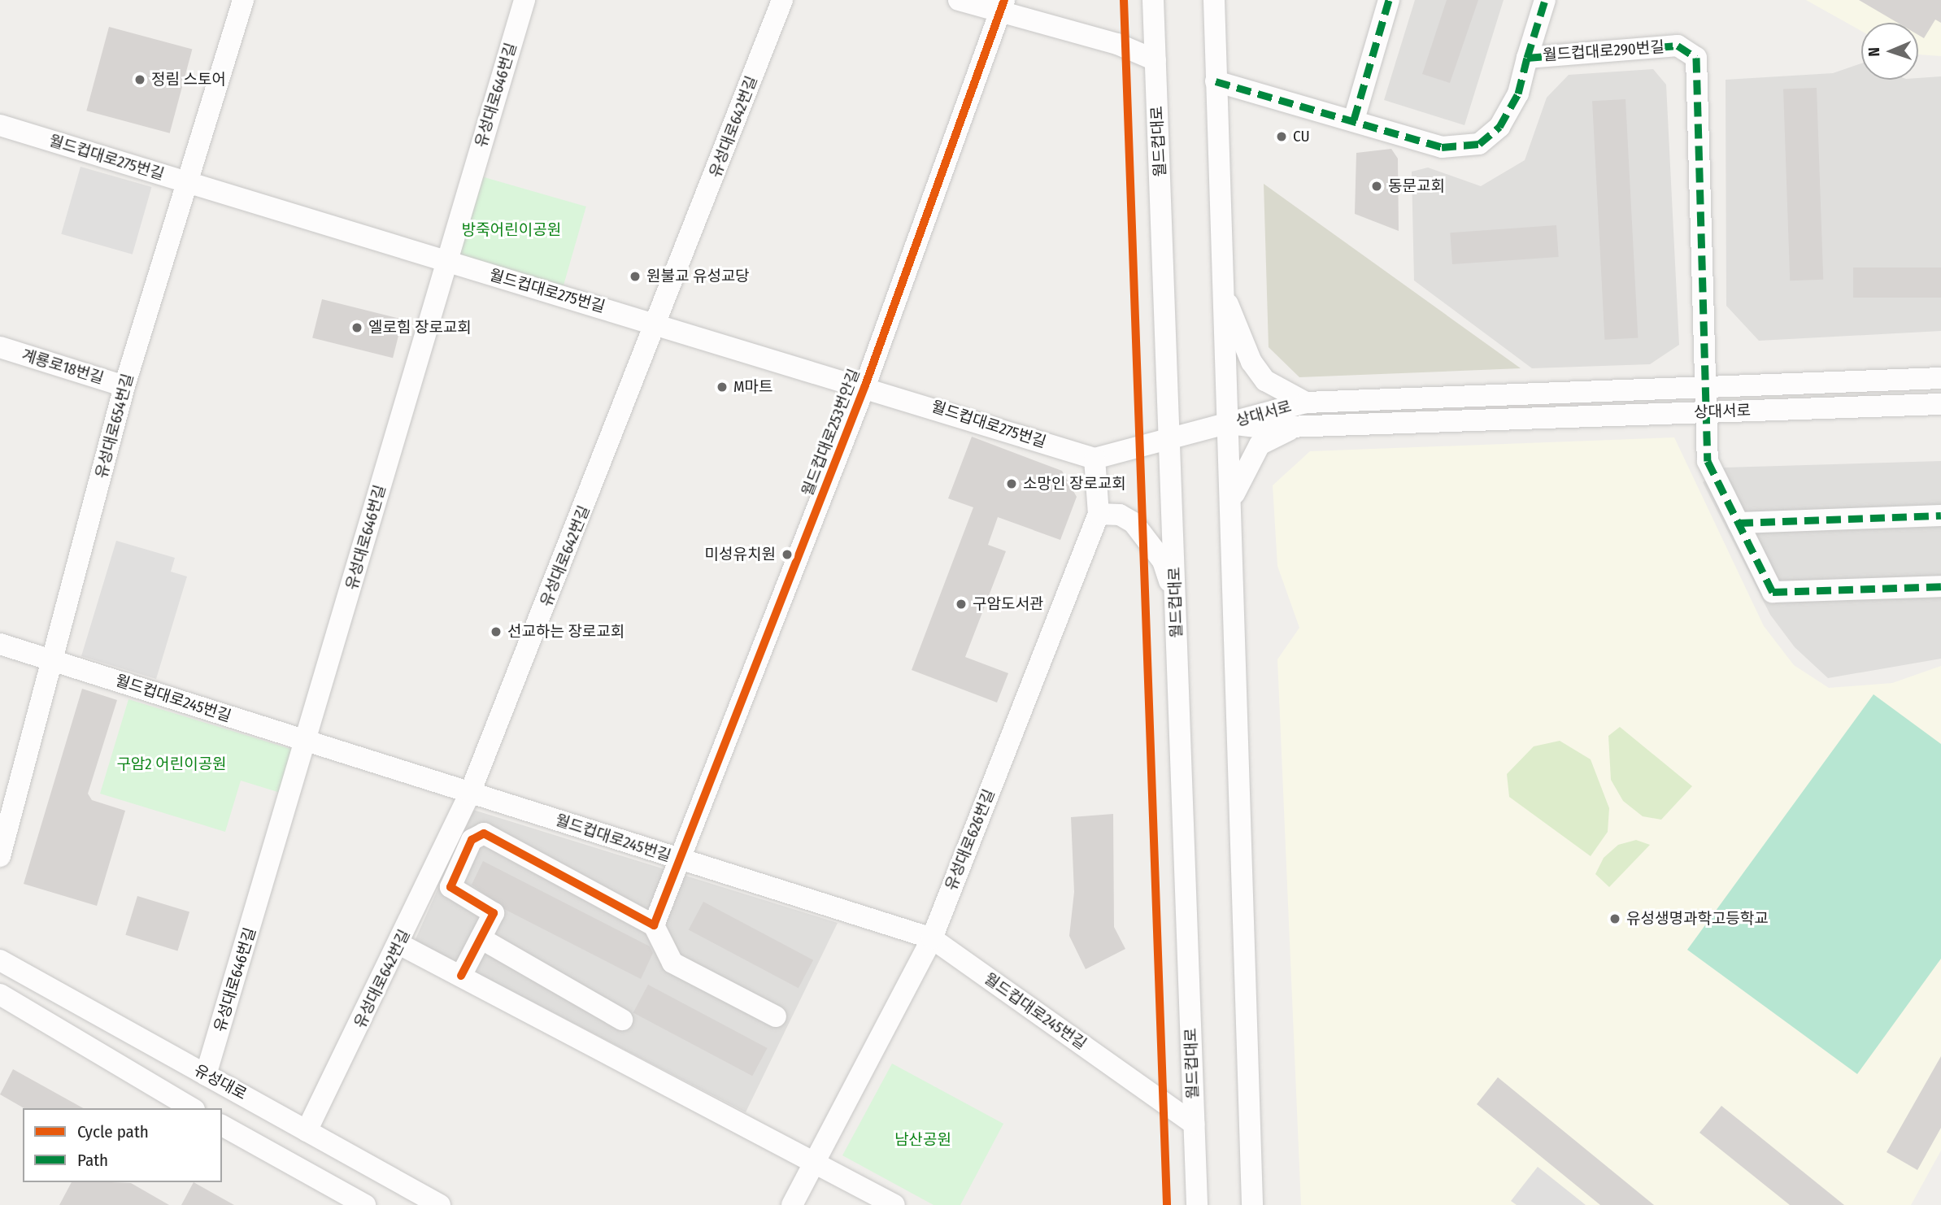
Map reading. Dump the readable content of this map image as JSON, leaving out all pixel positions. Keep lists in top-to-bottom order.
{
  "streets": {
    "street": [
      "월드컵대로290번길",
      "유성대로646번길",
      "유성대로642번길",
      "월드컵대로",
      "월드컵대로275번길",
      "계룡로18번길",
      "상대서로",
      "유성대로654번길",
      "월드컵대로253번안길",
      "월드컵대로245번길",
      "유성대로626번길",
      "유성대로"
    ]
  },
  "crossings": [
    ["월드컵대로290번길", "상대서로"],
    ["유성대로646번길", "월드컵대로275번길"],
    ["유성대로646번길", "월드컵대로245번길"],
    ["유성대로646번길", "유성대로"],
    ["유성대로642번길", "월드컵대로275번길"],
    ["유성대로642번길", "월드컵대로245번길"],
    ["유성대로642번길", "유성대로"],
    ["월드컵대로", "월드컵대로245번길"],
    ["월드컵대로275번길", "유성대로654번길"],
    ["월드컵대로275번길", "월드컵대로253번안길"],
    ["월드컵대로275번길", "유성대로626번길"],
    ["계룡로18번길", "유성대로654번길"],
    ["유성대로654번길", "월드컵대로245번길"],
    ["월드컵대로253번안길", "월드컵대로245번길"],
    ["월드컵대로245번길", "유성대로626번길"]
  ],
  "parks": ["방죽어린이공원", "구암2 어린이공원", "남산공원"],
  "places": [
    "정림 스토어",
    "CU",
    "동문교회",
    "원불교 유성교당",
    "엘로힘 장로교회",
    "M마트",
    "소망인 장로교회",
    "미성유치원",
    "구암도서관",
    "선교하는 장로교회",
    "유성생명과학고등학교"
  ],
  "legend": ["Cycle path", "Path"],
  "north": "left"
}
